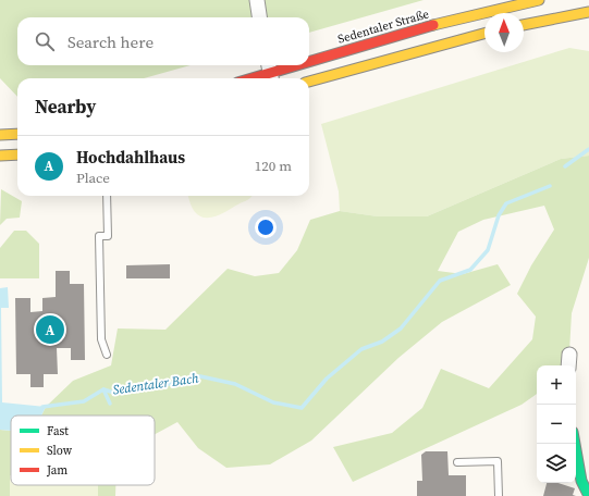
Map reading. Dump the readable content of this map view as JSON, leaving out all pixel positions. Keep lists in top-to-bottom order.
{
  "streets": {
    "street": ["Sedentaler Straße"]
  },
  "water": ["Sedentaler Bach"],
  "legend": ["Fast", "Slow", "Jam"],
  "north": "top",
  "page": {
    "search": "Search here",
    "heading": "Nearby",
    "list": [
      {
        "mark": "A",
        "name": "Hochdahlhaus",
        "note": "Place",
        "value": "120 m"
      }
    ],
    "pins": "A",
    "map_buttons": ["+", "−"]
  }
}
